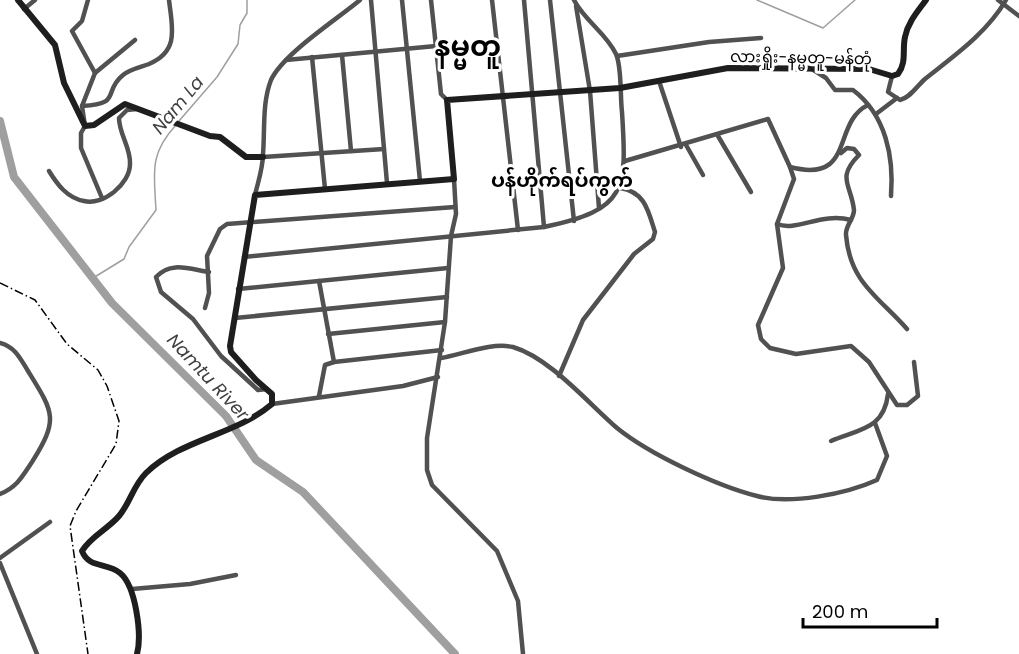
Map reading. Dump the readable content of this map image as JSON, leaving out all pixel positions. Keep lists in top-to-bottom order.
{
  "streets": {
    "main road": ["လားရှိုး-နမ္မတူ-မန်တုံ"]
  },
  "districts": ["နမ္မတူ", "ပန်ဟိုက်ရပ်ကွက်"],
  "water": ["Nam La", "Namtu River"],
  "scale_bar": "200 m"
}
